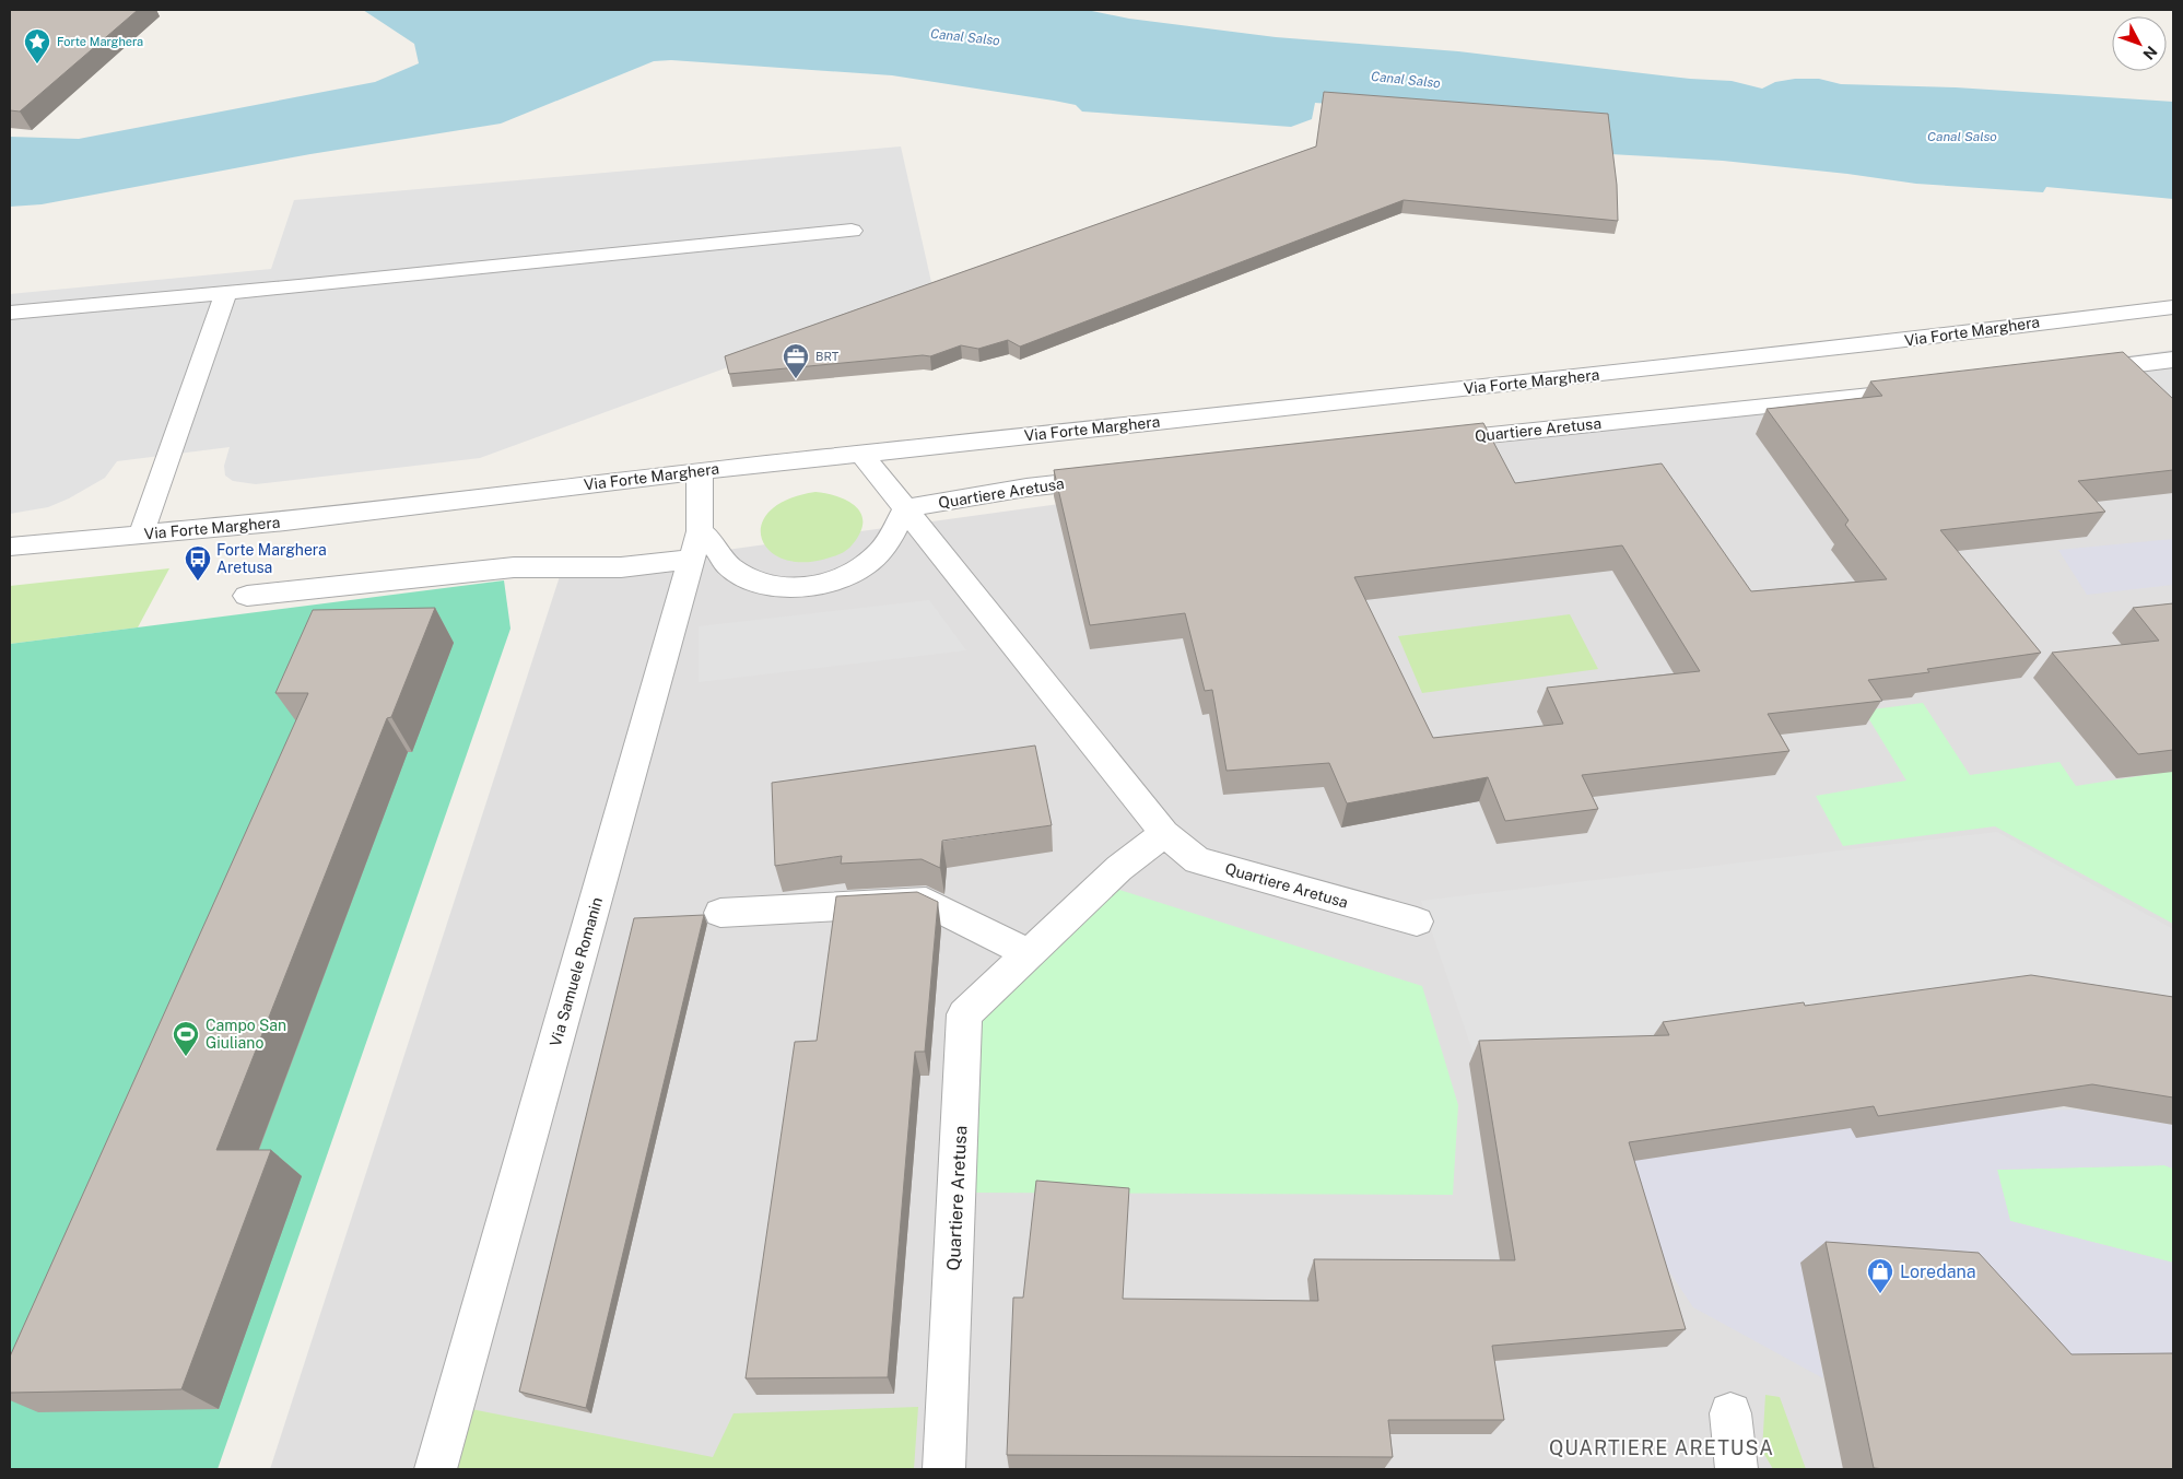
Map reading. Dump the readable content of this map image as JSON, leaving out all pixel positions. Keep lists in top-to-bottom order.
{
  "streets": {
    "street": ["Via Forte Marghera", "Quartiere Aretusa", "Via Samuele Romanin"]
  },
  "crossings": [
    ["Via Forte Marghera", "Quartiere Aretusa"],
    ["Via Forte Marghera", "Via Samuele Romanin"]
  ],
  "districts": ["QUARTIERE ARETUSA"],
  "water": ["Canal Salso"],
  "places": {
    "place": ["Forte Marghera"],
    "office": ["BRT"],
    "bus stop": ["Forte Marghera Aretusa"],
    "sports": ["Campo San Giuliano"],
    "shop": ["Loredana"]
  },
  "north": "bottom right"
}
